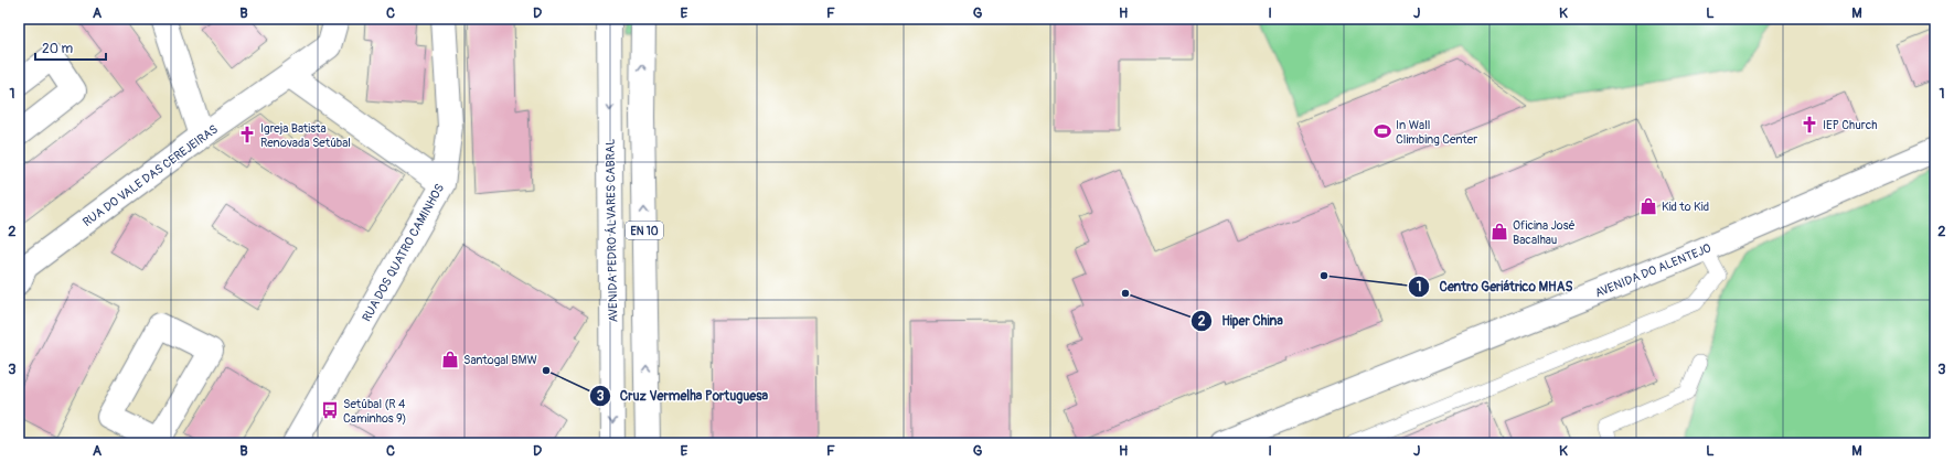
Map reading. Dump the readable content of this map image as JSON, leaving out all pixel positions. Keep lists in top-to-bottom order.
{
  "streets": {
    "street": [
      "RUA DO VALE DAS CEREJEIRAS",
      "AVENIDA PEDRO ÁLVARES CABRAL",
      "EN 10",
      "RUA DOS QUATRO CAMINHOS",
      "AVENIDA DO ALENTEJO"
    ]
  },
  "places": {
    "church": ["IEP Church", "Igreja Batista Renovada Setúbal"],
    "sports": ["In Wall Climbing Center"],
    "shop": ["Kid to Kid", "Oficina José Bacalhau", "Santogal BMW"],
    "other": ["Centro Geriátrico MHAS", "Hiper China", "Cruz Vermelha Portuguesa"],
    "bus stop": ["Setúbal (R 4 Caminhos 9)"]
  },
  "scale_bar": "20 m",
  "grid": {
    "columns": [
      "A",
      "B",
      "C",
      "D",
      "E",
      "F",
      "G",
      "H",
      "I",
      "J",
      "K",
      "L",
      "M"
    ],
    "rows": ["1", "2", "3"]
  }
}
